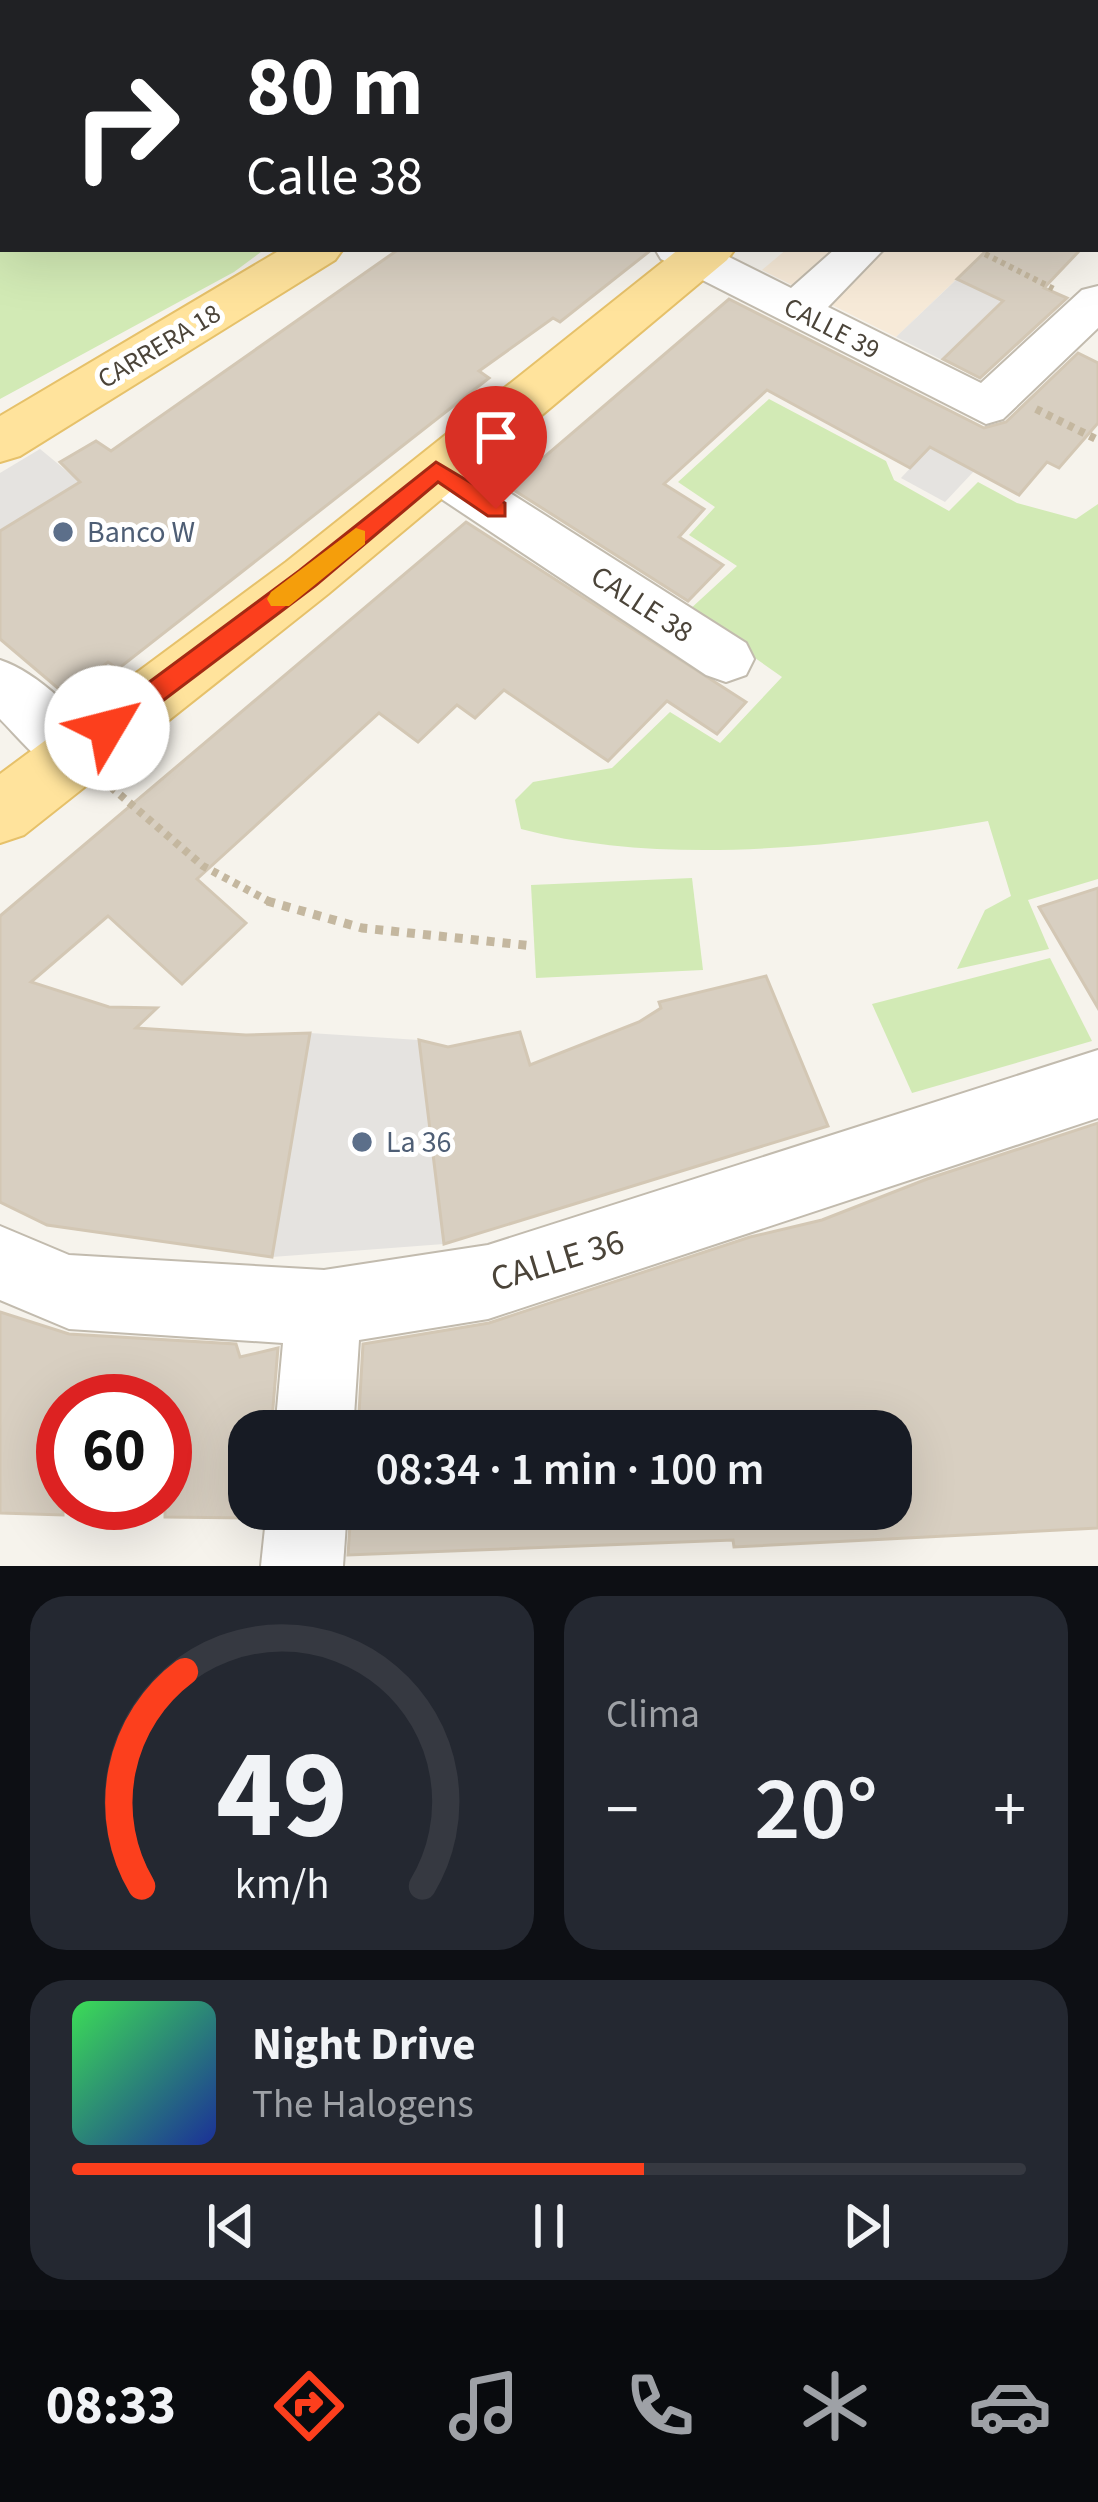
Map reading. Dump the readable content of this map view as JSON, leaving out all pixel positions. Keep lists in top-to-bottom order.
{
  "streets": {
    "main road": ["CARRERA 18"],
    "street": ["CALLE 39", "CALLE 38", "CALLE 36"]
  },
  "places": ["Banco W", "La 36"],
  "page": {
    "turn": ["80 m", "Calle 38"],
    "limit": "60",
    "trip": "08:34 · 1 min · 100 m",
    "tile": "Clima",
    "heat": ["−", "20°", "+"],
    "song": ["Night Drive", "The Halogens"],
    "tabs": "08:33",
    "gauge": ["49", "km/h"]
  }
}
